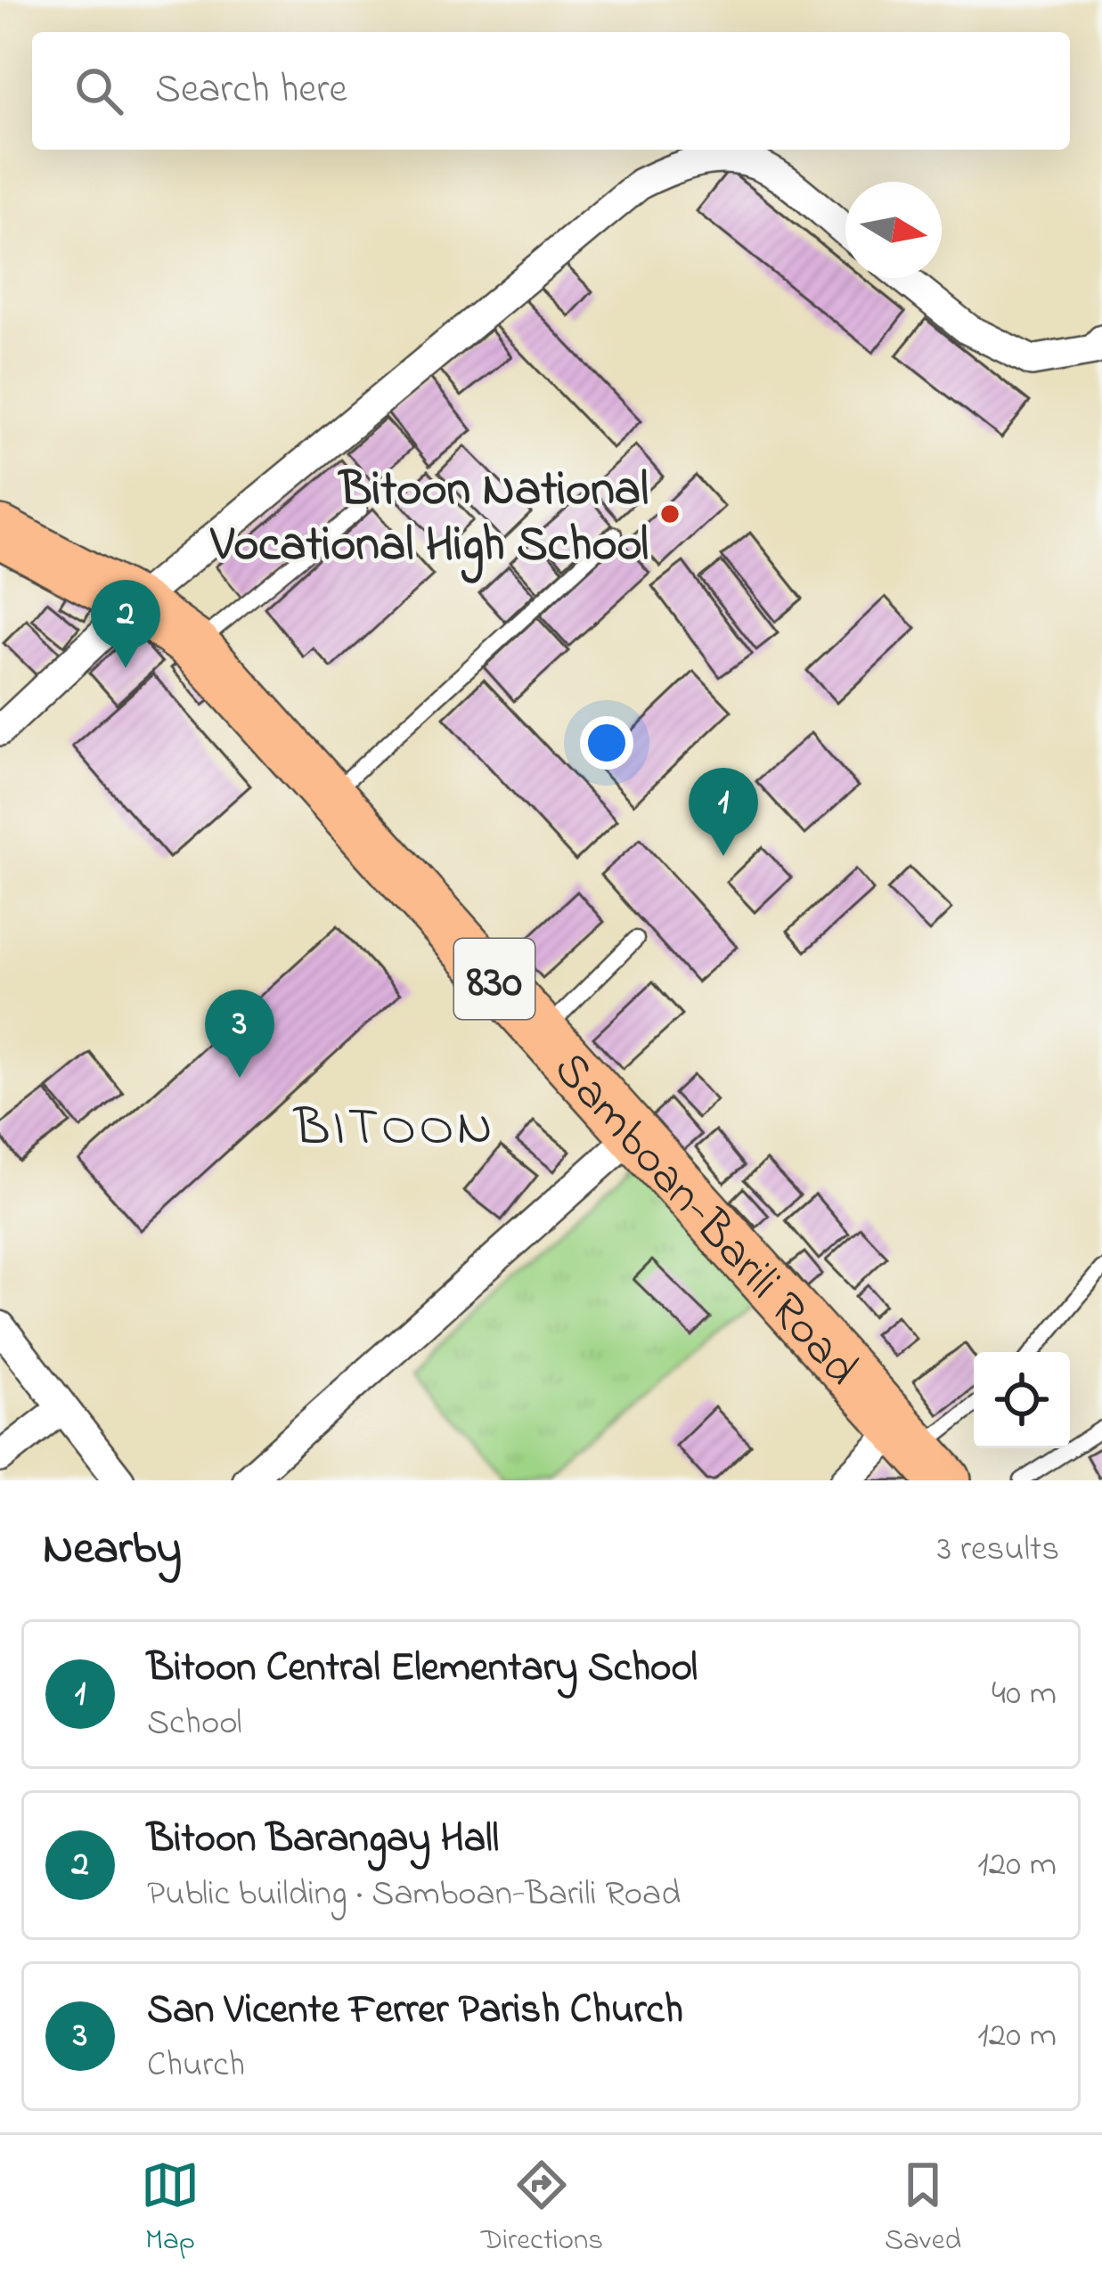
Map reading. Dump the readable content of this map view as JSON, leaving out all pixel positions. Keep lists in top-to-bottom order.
{
  "streets": {
    "highway": ["830", "Samboan-Barili Road"]
  },
  "districts": ["BITOON"],
  "places": ["Bitoon National Vocational High School"],
  "north": "right",
  "page": {
    "search": "Search here",
    "pins": ["2", "1", "3"],
    "heading": ["Nearby", "3 results"],
    "list": [
      {
        "mark": "1",
        "name": "Bitoon Central Elementary School",
        "note": "School",
        "value": "40 m"
      },
      {
        "mark": "2",
        "name": "Bitoon Barangay Hall",
        "note": "Public building · Samboan-Barili Road",
        "value": "120 m"
      },
      {
        "mark": "3",
        "name": "San Vicente Ferrer Parish Church",
        "note": "Church",
        "value": "120 m"
      }
    ],
    "nav": ["Map", "Directions", "Saved"]
  }
}
